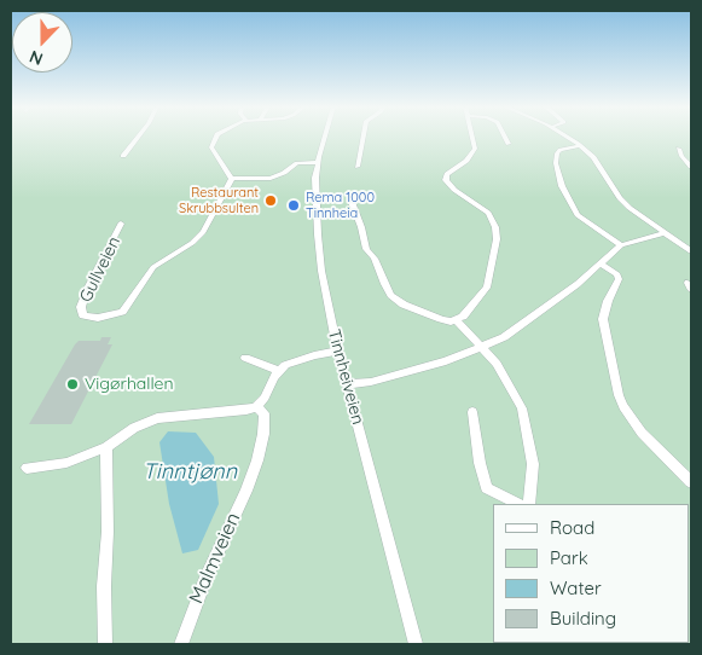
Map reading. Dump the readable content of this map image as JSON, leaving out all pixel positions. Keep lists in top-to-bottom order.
{
  "streets": {
    "street": ["Gullveien", "Tinnheiveien", "Malmveien"]
  },
  "water": ["Tinntjønn"],
  "places": ["Restaurant Skrubbsulten", "Rema 1000 Tinnheia", "Vigørhallen"],
  "legend": [
    "Road",
    "Park",
    "Water",
    "Building"
  ],
  "north": "bottom"
}
